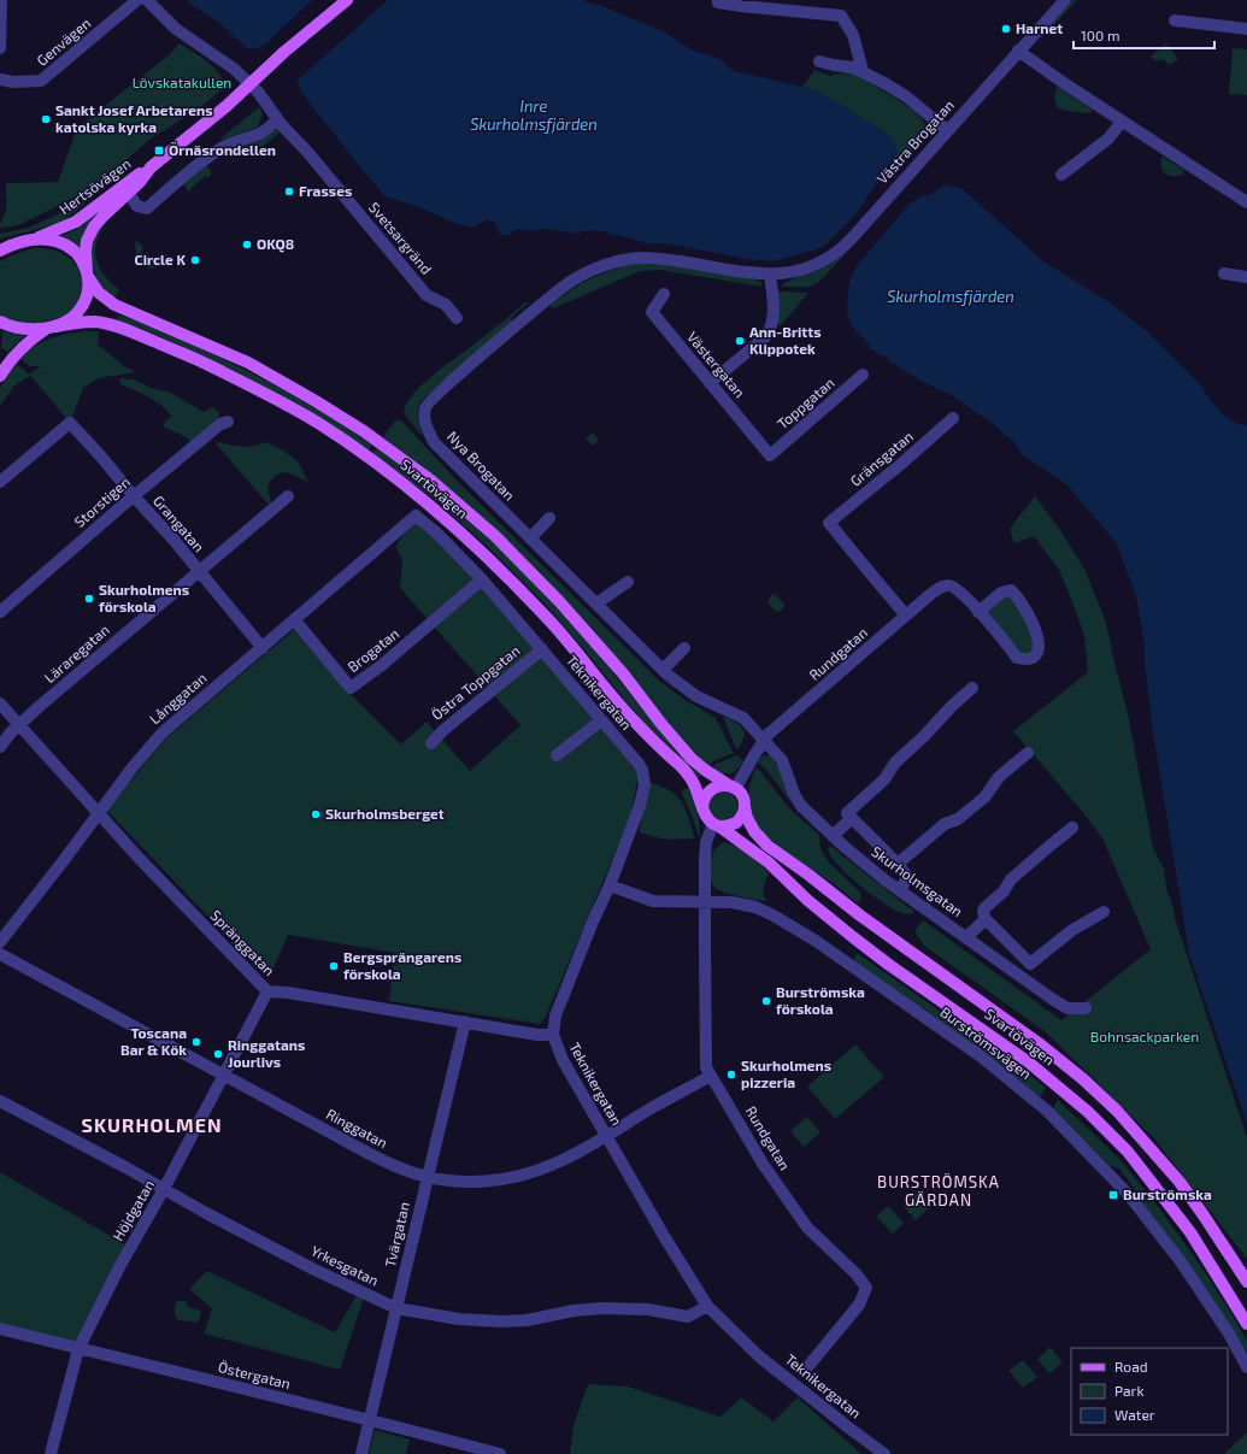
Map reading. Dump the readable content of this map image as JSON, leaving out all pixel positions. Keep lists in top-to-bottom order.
{
  "streets": {
    "main road": ["Hertsövägen", "Svartövägen"],
    "street": [
      "Genvägen",
      "Västra Brogatan",
      "Svetsargränd",
      "Västergatan",
      "Toppgatan",
      "Gränsgatan",
      "Nya Brogatan",
      "Storstigen",
      "Grangatan",
      "Brogatan",
      "Läraregatan",
      "Rundgatan",
      "Östra Toppgatan",
      "Teknikergatan",
      "Långgatan",
      "Skurholmsgatan",
      "Spränggatan",
      "Burströmsvägen",
      "Ringgatan",
      "Höjdgatan",
      "Tvärgatan",
      "Yrkesgatan",
      "Östergatan"
    ]
  },
  "crossings": [
    ["Västra Brogatan", "Nya Brogatan"],
    ["Hertsövägen", "Svetsargränd"],
    ["Hertsövägen", "Svartövägen"],
    ["Västergatan", "Toppgatan"],
    ["Gränsgatan", "Rundgatan"],
    ["Nya Brogatan", "Rundgatan"],
    ["Nya Brogatan", "Skurholmsgatan"],
    ["Svartövägen", "Rundgatan"],
    ["Storstigen", "Grangatan"],
    ["Grangatan", "Läraregatan"],
    ["Grangatan", "Långgatan"],
    ["Brogatan", "Teknikergatan"],
    ["Brogatan", "Långgatan"],
    ["Läraregatan", "Spränggatan"],
    ["Rundgatan", "Skurholmsgatan"],
    ["Rundgatan", "Burströmsvägen"],
    ["Rundgatan", "Ringgatan"],
    ["Östra Toppgatan", "Teknikergatan"],
    ["Teknikergatan", "Långgatan"],
    ["Teknikergatan", "Spränggatan"],
    ["Teknikergatan", "Burströmsvägen"],
    ["Teknikergatan", "Ringgatan"],
    ["Teknikergatan", "Yrkesgatan"],
    ["Långgatan", "Spränggatan"],
    ["Spränggatan", "Höjdgatan"],
    ["Spränggatan", "Tvärgatan"],
    ["Ringgatan", "Höjdgatan"],
    ["Ringgatan", "Tvärgatan"],
    ["Höjdgatan", "Yrkesgatan"],
    ["Höjdgatan", "Östergatan"],
    ["Tvärgatan", "Yrkesgatan"],
    ["Tvärgatan", "Östergatan"]
  ],
  "districts": ["SKURHOLMEN", "BURSTRÖMSKA GÄRDAN"],
  "water": ["Inre Skurholmsfjärden", "Skurholmsfjärden"],
  "parks": ["Lövskatakullen", "Bohnsackparken"],
  "places": {
    "other": [
      "Harnet",
      "Sankt Josef Arbetarens katolska kyrka",
      "Frasses",
      "OKQ8",
      "Circle K",
      "Ann-Britts Klippotek",
      "Skurholmens förskola",
      "Skurholmsberget",
      "Bergsprängarens förskola",
      "Burströmska förskola",
      "Toscana Bar & Kök",
      "Ringgatans Jourlivs",
      "Skurholmens pizzeria"
    ],
    "transit": ["Örnäsrondellen", "Burströmska"]
  },
  "legend": ["Road", "Park", "Water"],
  "scale_bar": "100 m"
}
